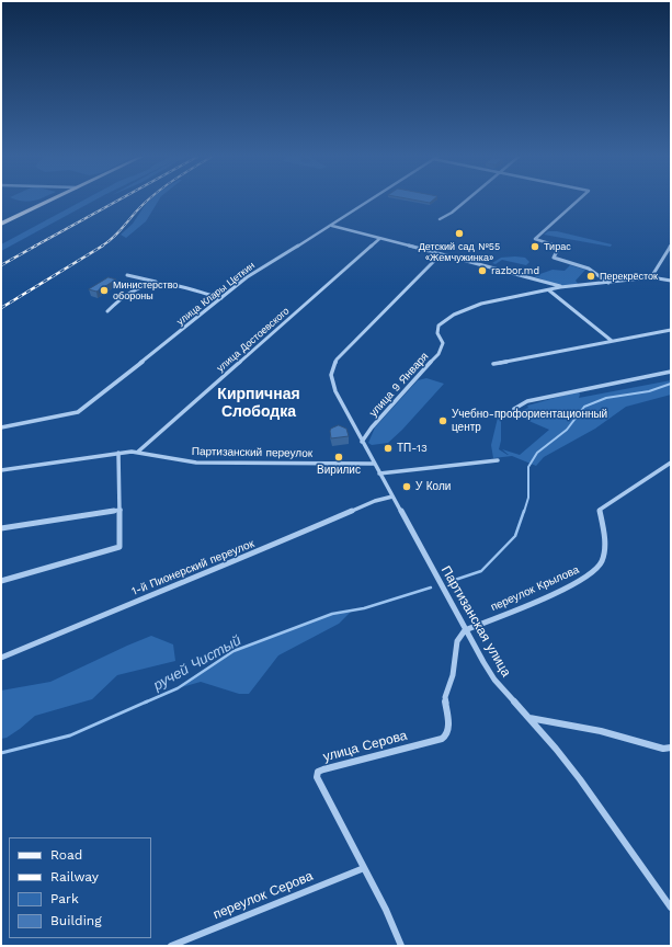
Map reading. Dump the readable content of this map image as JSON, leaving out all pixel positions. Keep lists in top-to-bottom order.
{
  "streets": {
    "street": [
      "улица Клары Цеткин",
      "улица Достоевского",
      "улица 9 Января",
      "Партизанский переулок",
      "1-й Пионерский переулок",
      "переулок Крылова",
      "Партизанская улица",
      "улица Серова",
      "переулок Серова"
    ]
  },
  "crossings": [
    ["улица Достоевского", "Партизанский переулок"],
    ["улица 9 Января", "Партизанская улица"],
    ["Партизанский переулок", "Партизанская улица"],
    ["1-й Пионерский переулок", "Партизанская улица"],
    ["переулок Крылова", "Партизанская улица"],
    ["переулок Крылова", "улица Серова"],
    ["Партизанская улица", "улица Серова"],
    ["улица Серова", "переулок Серова"]
  ],
  "districts": ["Кирпичная Слободка"],
  "water": ["ручей Чистый"],
  "places": [
    "Детский сад №55 «Жемчужинка»",
    "Тирас",
    "razbor.md",
    "Перекрёсток",
    "Министерство обороны",
    "Учебно-профориентационный центр",
    "ТП-13",
    "Вирилис",
    "У Коли"
  ],
  "legend": [
    "Road",
    "Railway",
    "Park",
    "Building"
  ]
}
